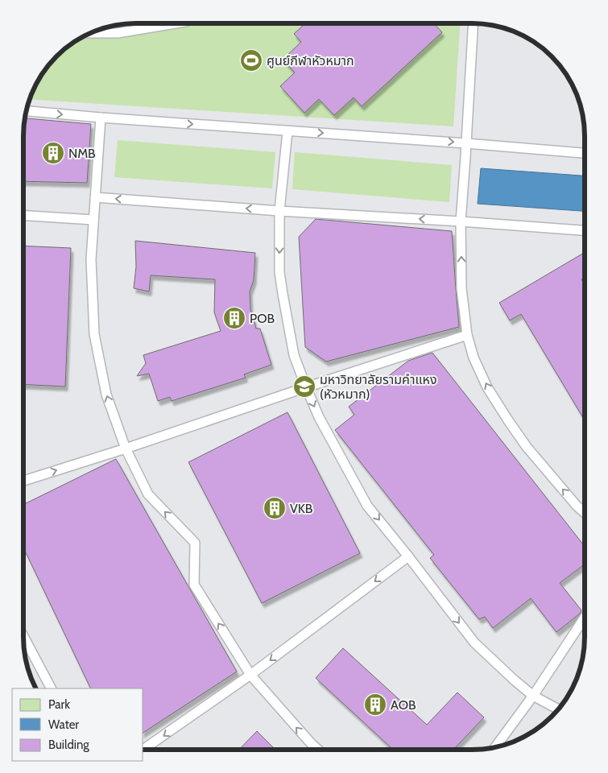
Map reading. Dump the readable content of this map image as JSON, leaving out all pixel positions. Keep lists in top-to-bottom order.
{
  "places": {
    "sports": ["ศูนย์กีฬาหัวหมาก"],
    "building": [
      "NMB",
      "POB",
      "VKB",
      "AOB"
    ],
    "school or university": ["มหาวิทยาลัยรามคำแหง (หัวหมาก)"]
  },
  "legend": ["Park", "Water", "Building"]
}
